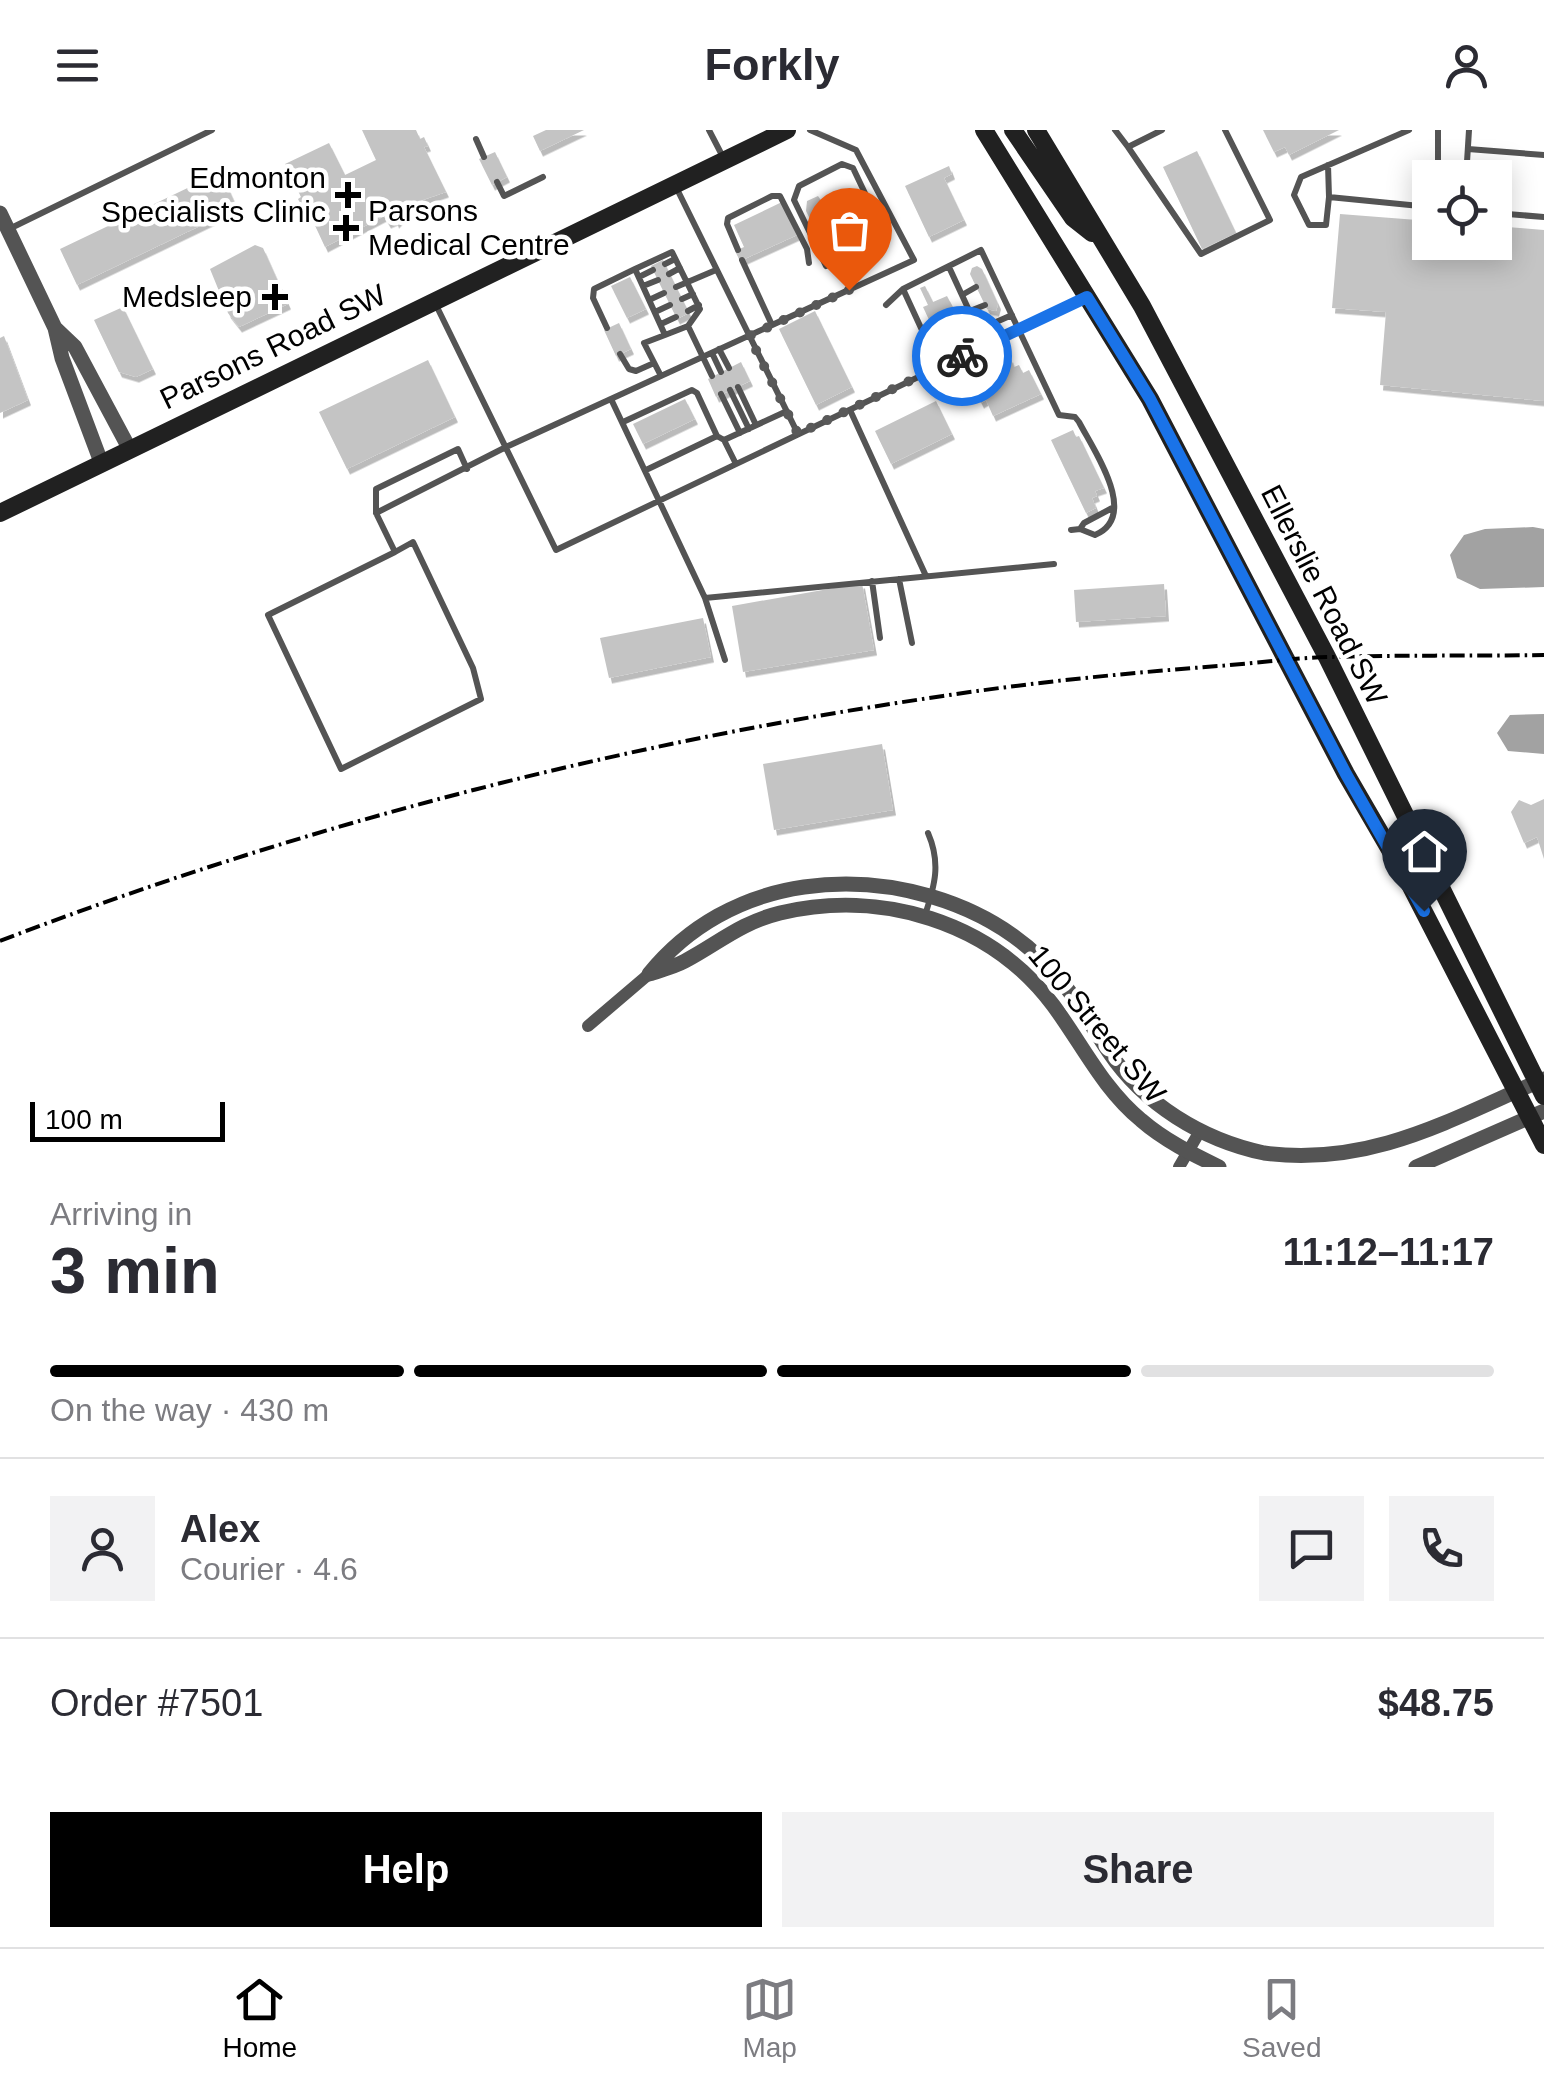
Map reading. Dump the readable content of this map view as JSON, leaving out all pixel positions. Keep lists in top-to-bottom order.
{
  "streets": {
    "main road": ["Parsons Road SW", "Ellerslie Road SW"],
    "street": ["100 Street SW"]
  },
  "crossings": [
    ["Ellerslie Road SW", "100 Street SW"]
  ],
  "places": {
    "health": ["Edmonton Specialists Clinic", "Parsons Medical Centre", "Medsleep"]
  },
  "scale_bar": "100 m",
  "page": {
    "header": "Forkly",
    "scale": "100 m",
    "heading": ["3 min", "Arriving in", "11:12–11:17"],
    "panel": [
      "Alex",
      "Courier · 4.6",
      "Order #7501",
      "$48.75"
    ],
    "bar": "On the way · 430 m",
    "buttons": ["Help", "Share"],
    "tabs": ["Home", "Map", "Saved"]
  }
}
